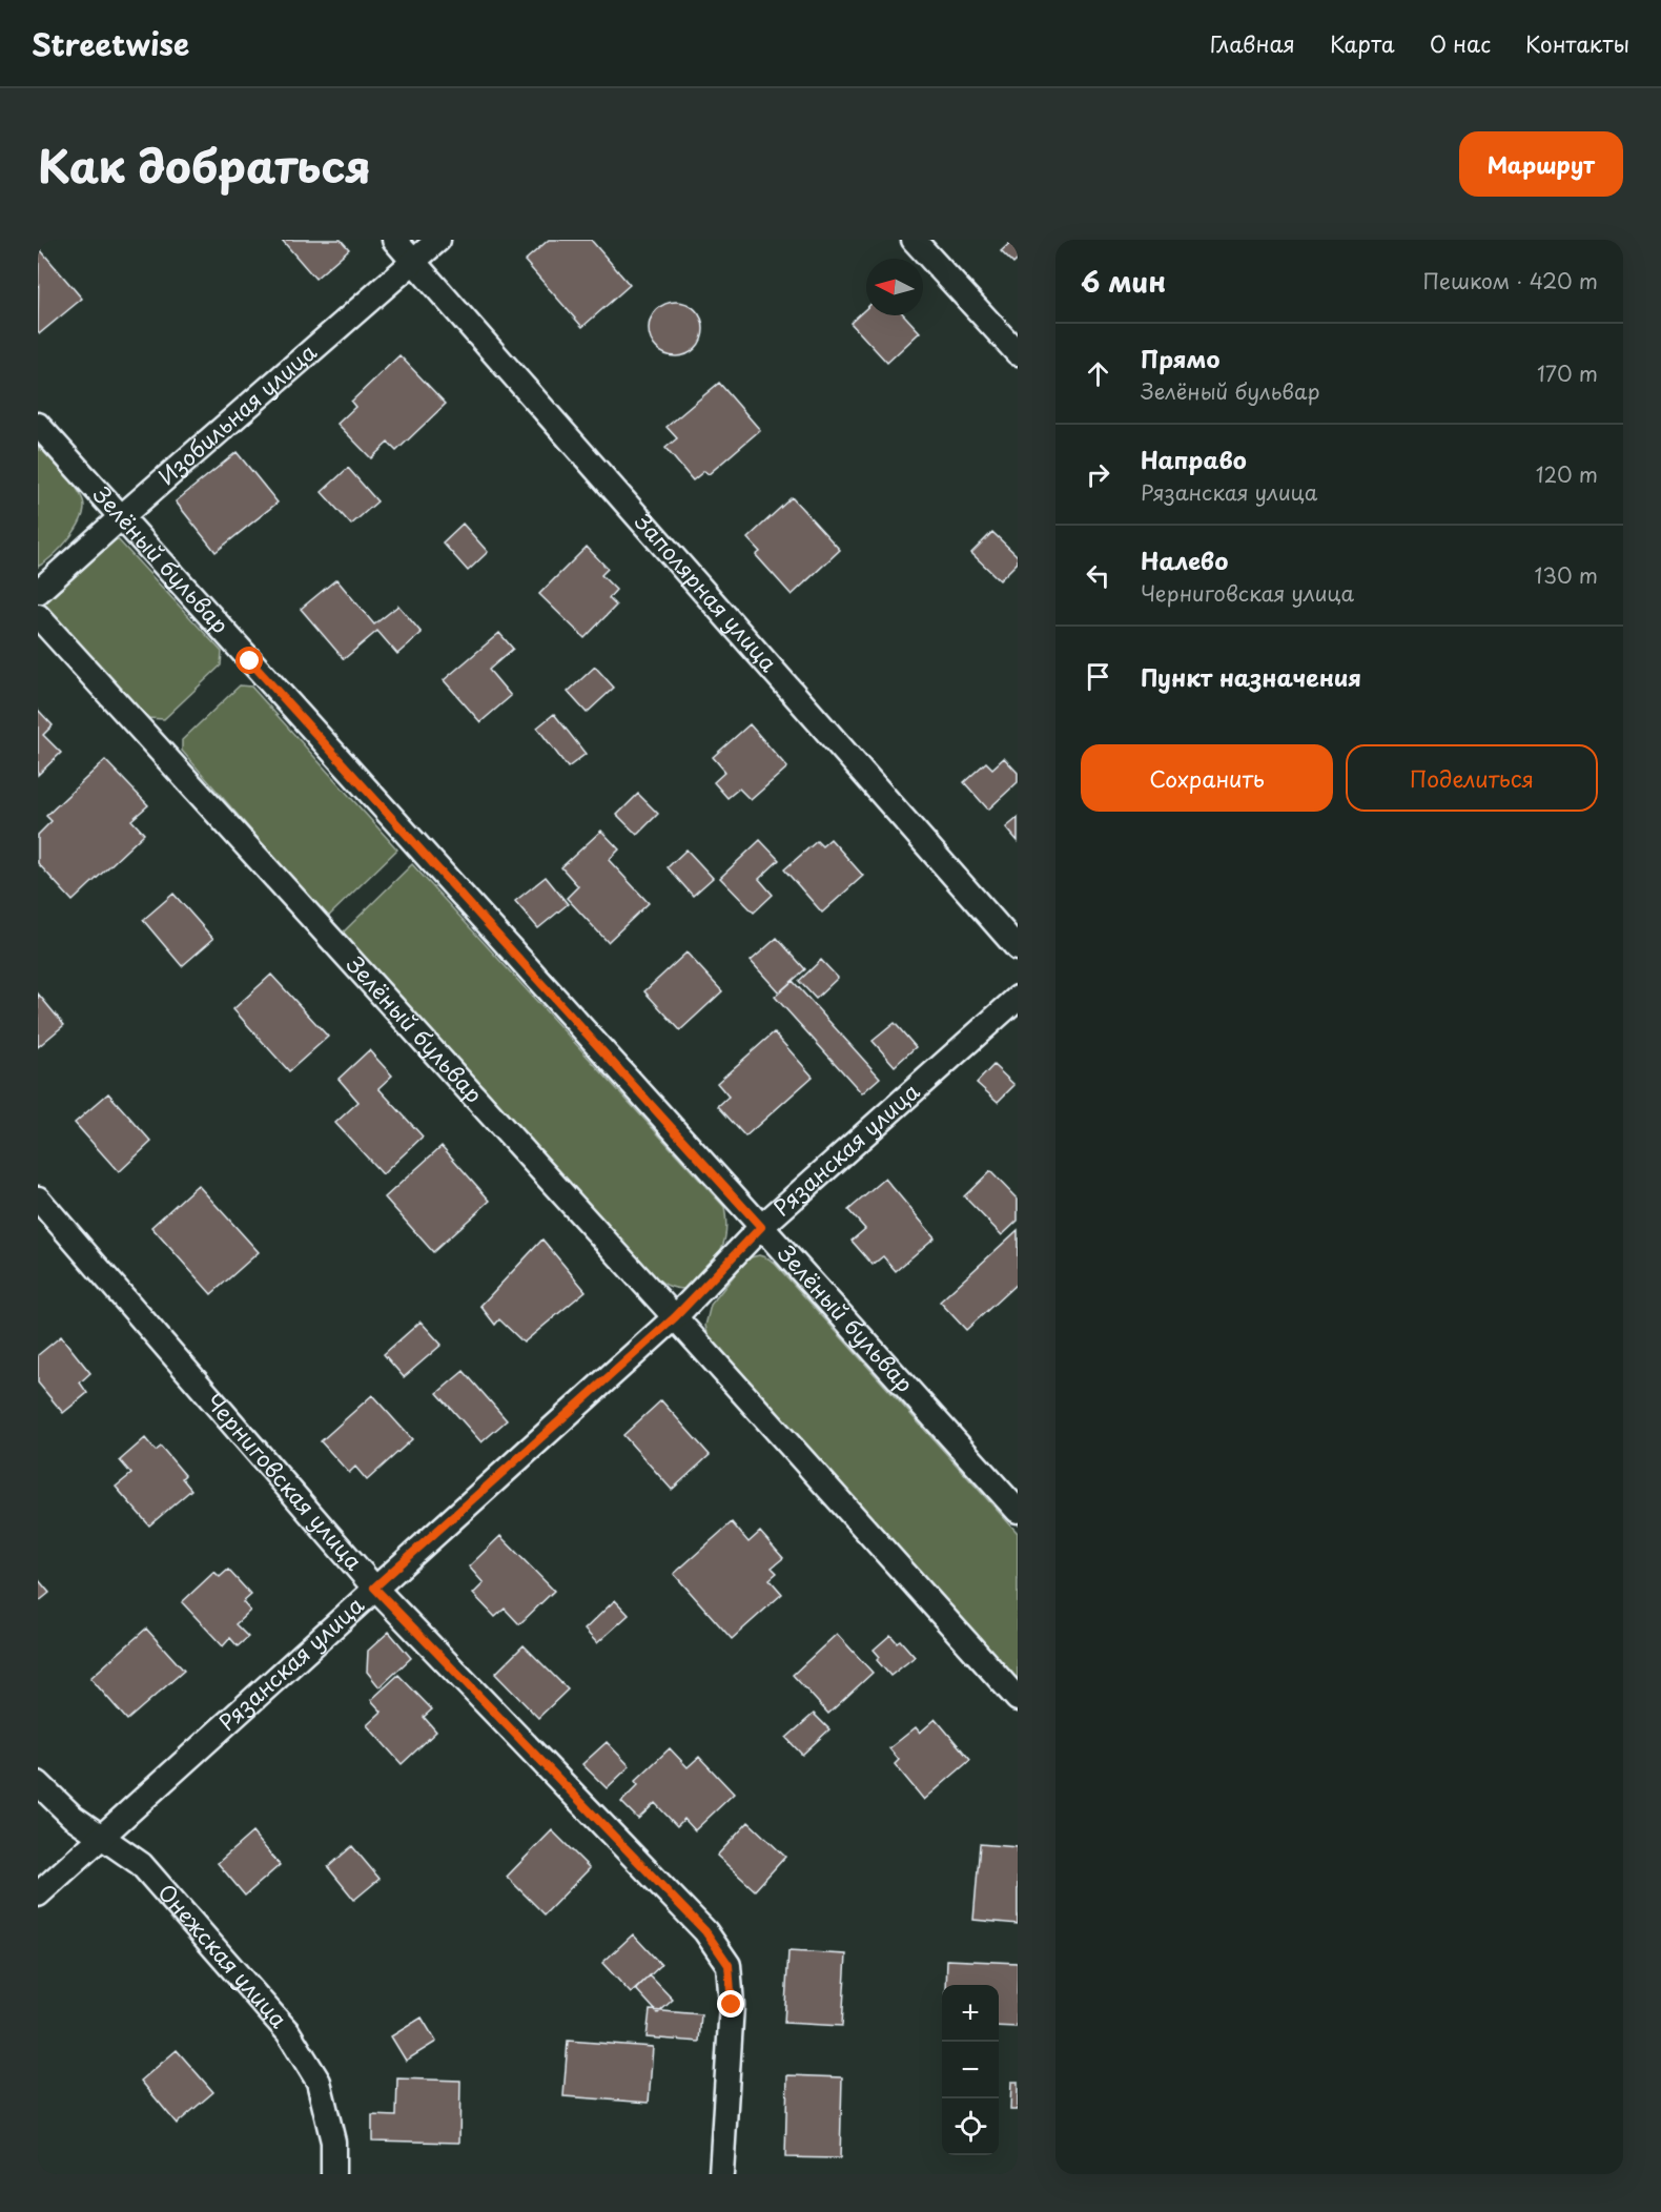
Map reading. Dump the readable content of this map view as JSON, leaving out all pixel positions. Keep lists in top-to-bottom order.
{
  "streets": {
    "street": [
      "Изобильная улица",
      "Зелёный бульвар",
      "Заполярная улица",
      "Рязанская улица",
      "Черниговская улица",
      "Онежская улица"
    ]
  },
  "crossings": [
    ["Изобильная улица", "Зелёный бульвар"],
    ["Изобильная улица", "Заполярная улица"],
    ["Зелёный бульвар", "Рязанская улица"],
    ["Рязанская улица", "Черниговская улица"],
    ["Рязанская улица", "Онежская улица"]
  ],
  "north": "left",
  "page": {
    "header": "Streetwise",
    "nav": [
      "Главная",
      "Карта",
      "О нас",
      "Контакты"
    ],
    "title": "Как добраться",
    "buttons": [
      "Маршрут",
      ["Сохранить", "Поделиться"]
    ],
    "heading": ["6 мин", "Пешком · 420 m"],
    "list": [
      ["Прямо", "Зелёный бульвар", "170 m"],
      ["Направо", "Рязанская улица", "120 m"],
      ["Налево", "Черниговская улица", "130 m"],
      "Пункт назначения"
    ],
    "map_buttons": ["+", "−"]
  }
}
